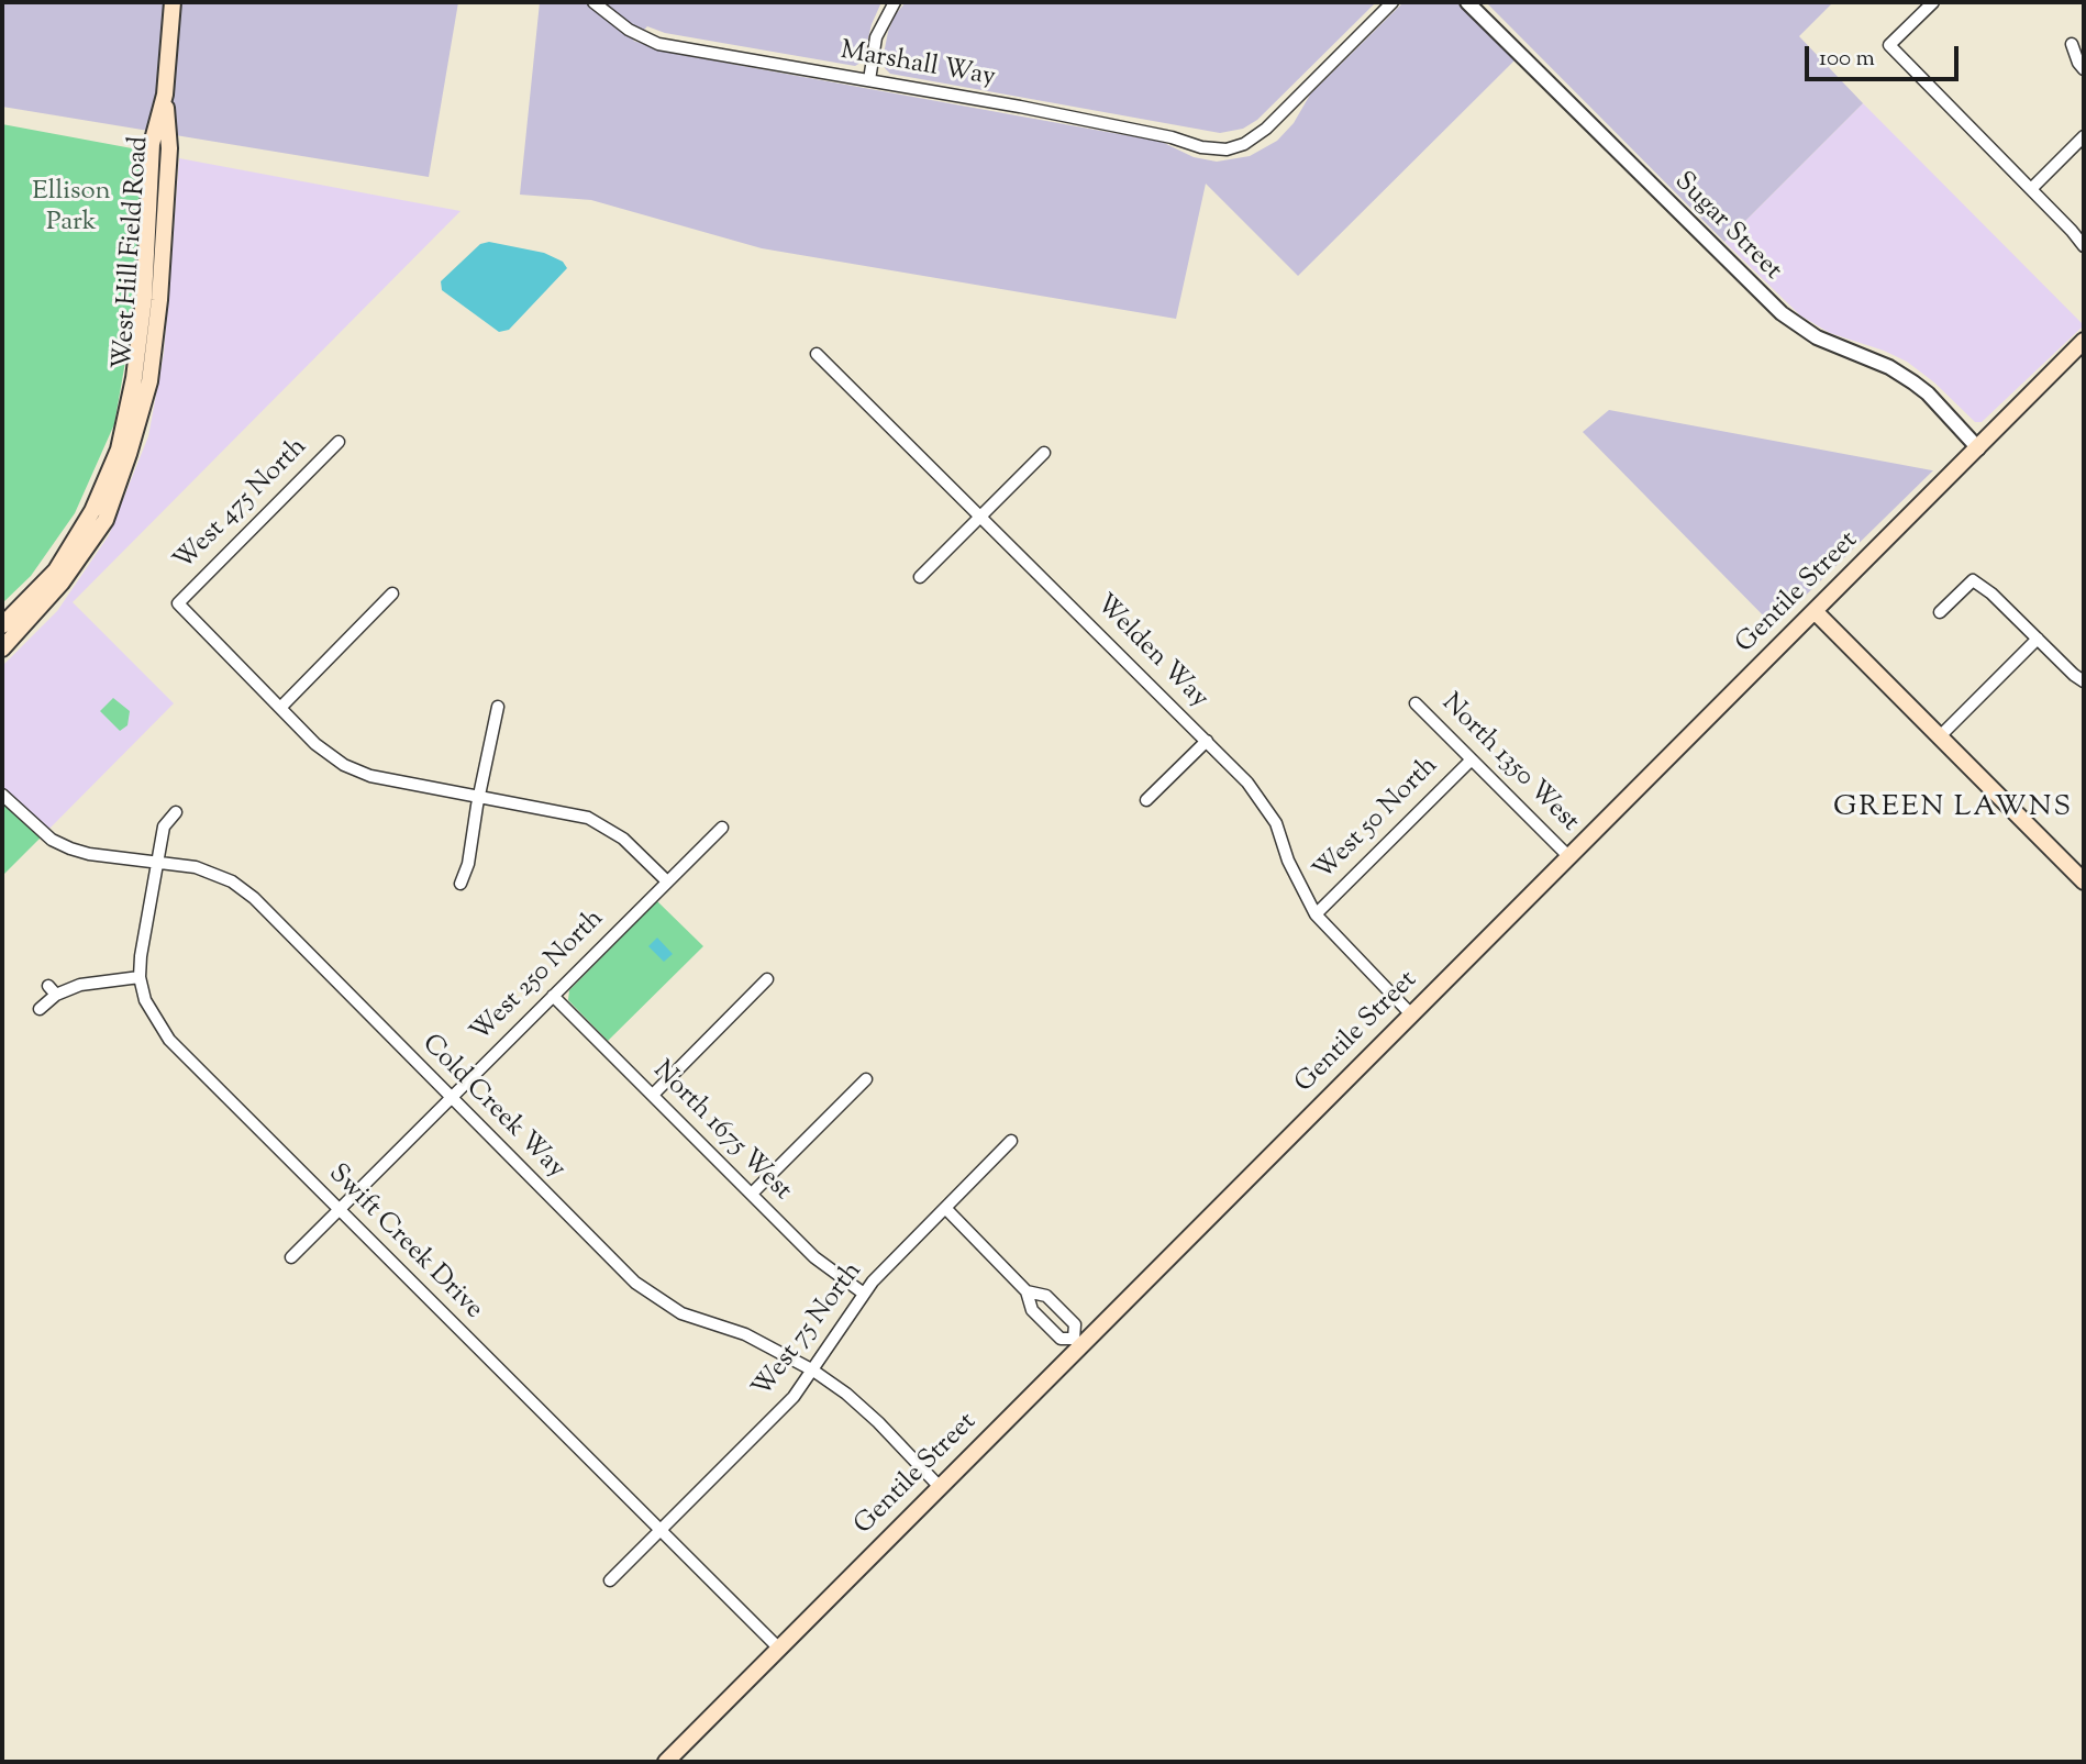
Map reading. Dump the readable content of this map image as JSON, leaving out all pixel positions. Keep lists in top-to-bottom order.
{
  "streets": {
    "main road": ["West Hill Field Road", "Gentile Street"],
    "street": [
      "Marshall Way",
      "Sugar Street",
      "West 475 North",
      "Welden Way",
      "North 1350 West",
      "West 50 North",
      "West 250 North",
      "Cold Creek Way",
      "North 1675 West",
      "Swift Creek Drive",
      "West 75 North"
    ]
  },
  "crossings": [
    ["Sugar Street", "Gentile Street"],
    ["Gentile Street", "Welden Way"],
    ["Gentile Street", "North 1350 West"],
    ["Gentile Street", "Cold Creek Way"],
    ["Gentile Street", "Swift Creek Drive"],
    ["Welden Way", "West 50 North"],
    ["North 1350 West", "West 50 North"],
    ["West 250 North", "Cold Creek Way"],
    ["West 250 North", "North 1675 West"],
    ["West 250 North", "Swift Creek Drive"],
    ["Cold Creek Way", "Swift Creek Drive"],
    ["Cold Creek Way", "West 75 North"],
    ["North 1675 West", "West 75 North"],
    ["Swift Creek Drive", "West 75 North"]
  ],
  "districts": ["GREEN LAWNS"],
  "parks": ["Ellison Park"],
  "scale_bar": "100 m"
}
